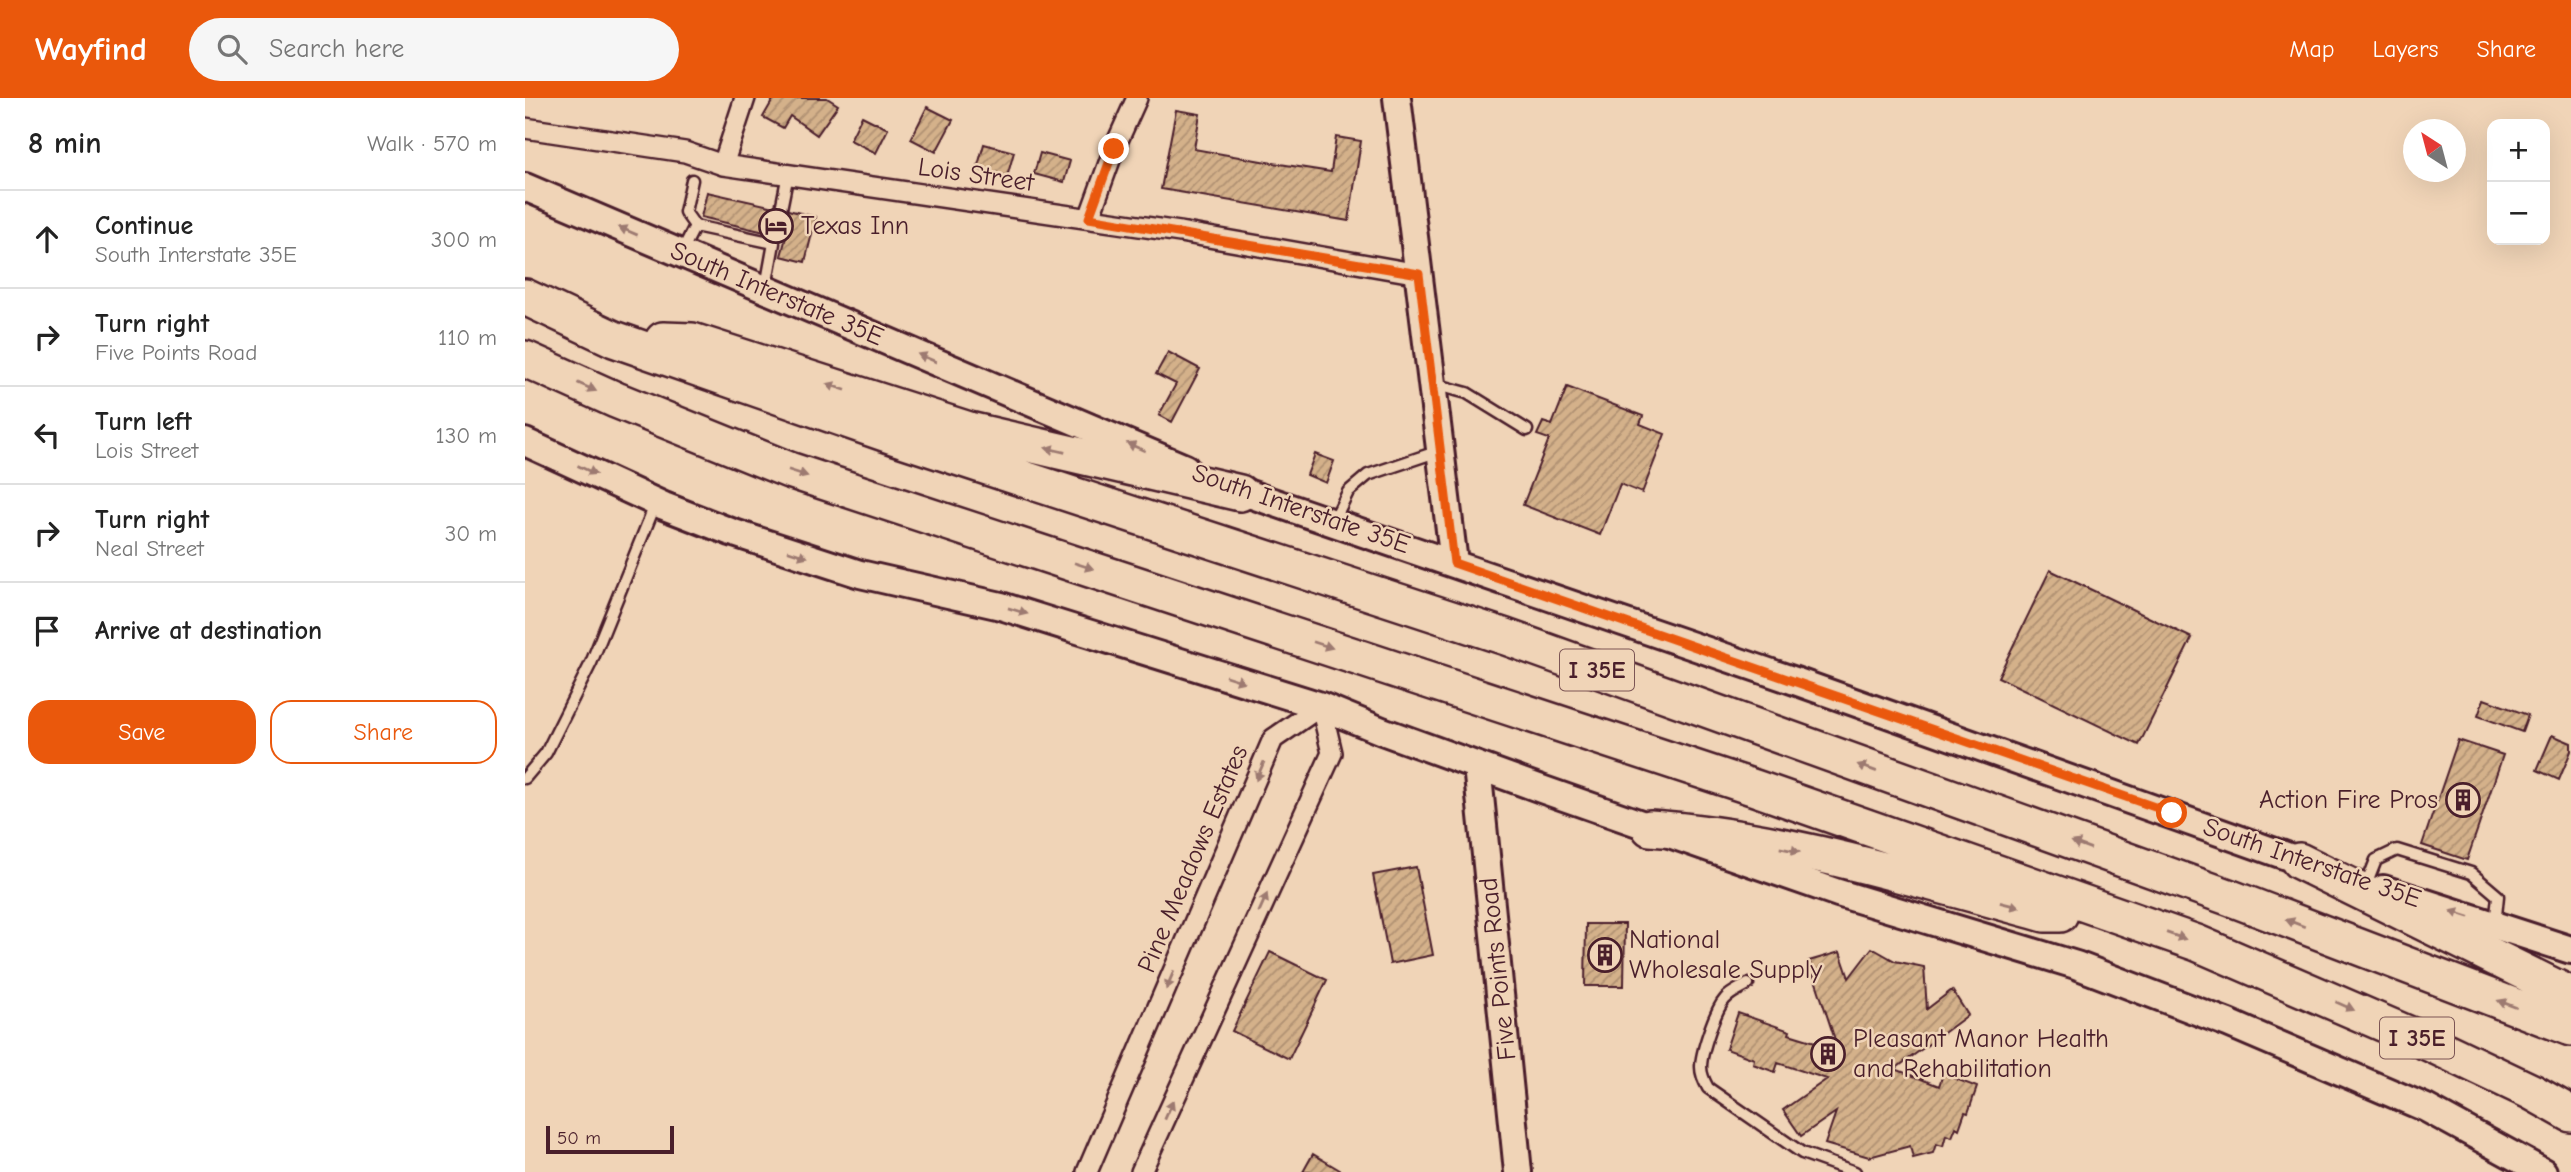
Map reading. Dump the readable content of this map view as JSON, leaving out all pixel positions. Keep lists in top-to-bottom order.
{
  "streets": {
    "highway": ["I 35E"],
    "main road": ["South Interstate 35E", "Five Points Road"],
    "street": ["Lois Street", "Pine Meadows Estates"]
  },
  "places": {
    "hotel": ["Texas Inn"],
    "building": ["Action Fire Pros", "National Wholesale Supply", "Pleasant Manor Health and Rehabilitation"]
  },
  "scale_bar": "50 m",
  "north": "top left",
  "page": {
    "header": "Wayfind",
    "search": "Search here",
    "nav": ["Map", "Layers", "Share"],
    "heading": ["8 min", "Walk · 570 m"],
    "map_buttons": ["+", "−"],
    "list": [
      ["Continue", "South Interstate 35E", "300 m"],
      ["Turn right", "Five Points Road", "110 m"],
      ["Turn left", "Lois Street", "130 m"],
      ["Turn right", "Neal Street", "30 m"],
      "Arrive at destination"
    ],
    "buttons": ["Save", "Share"],
    "scale": "50 m"
  }
}
